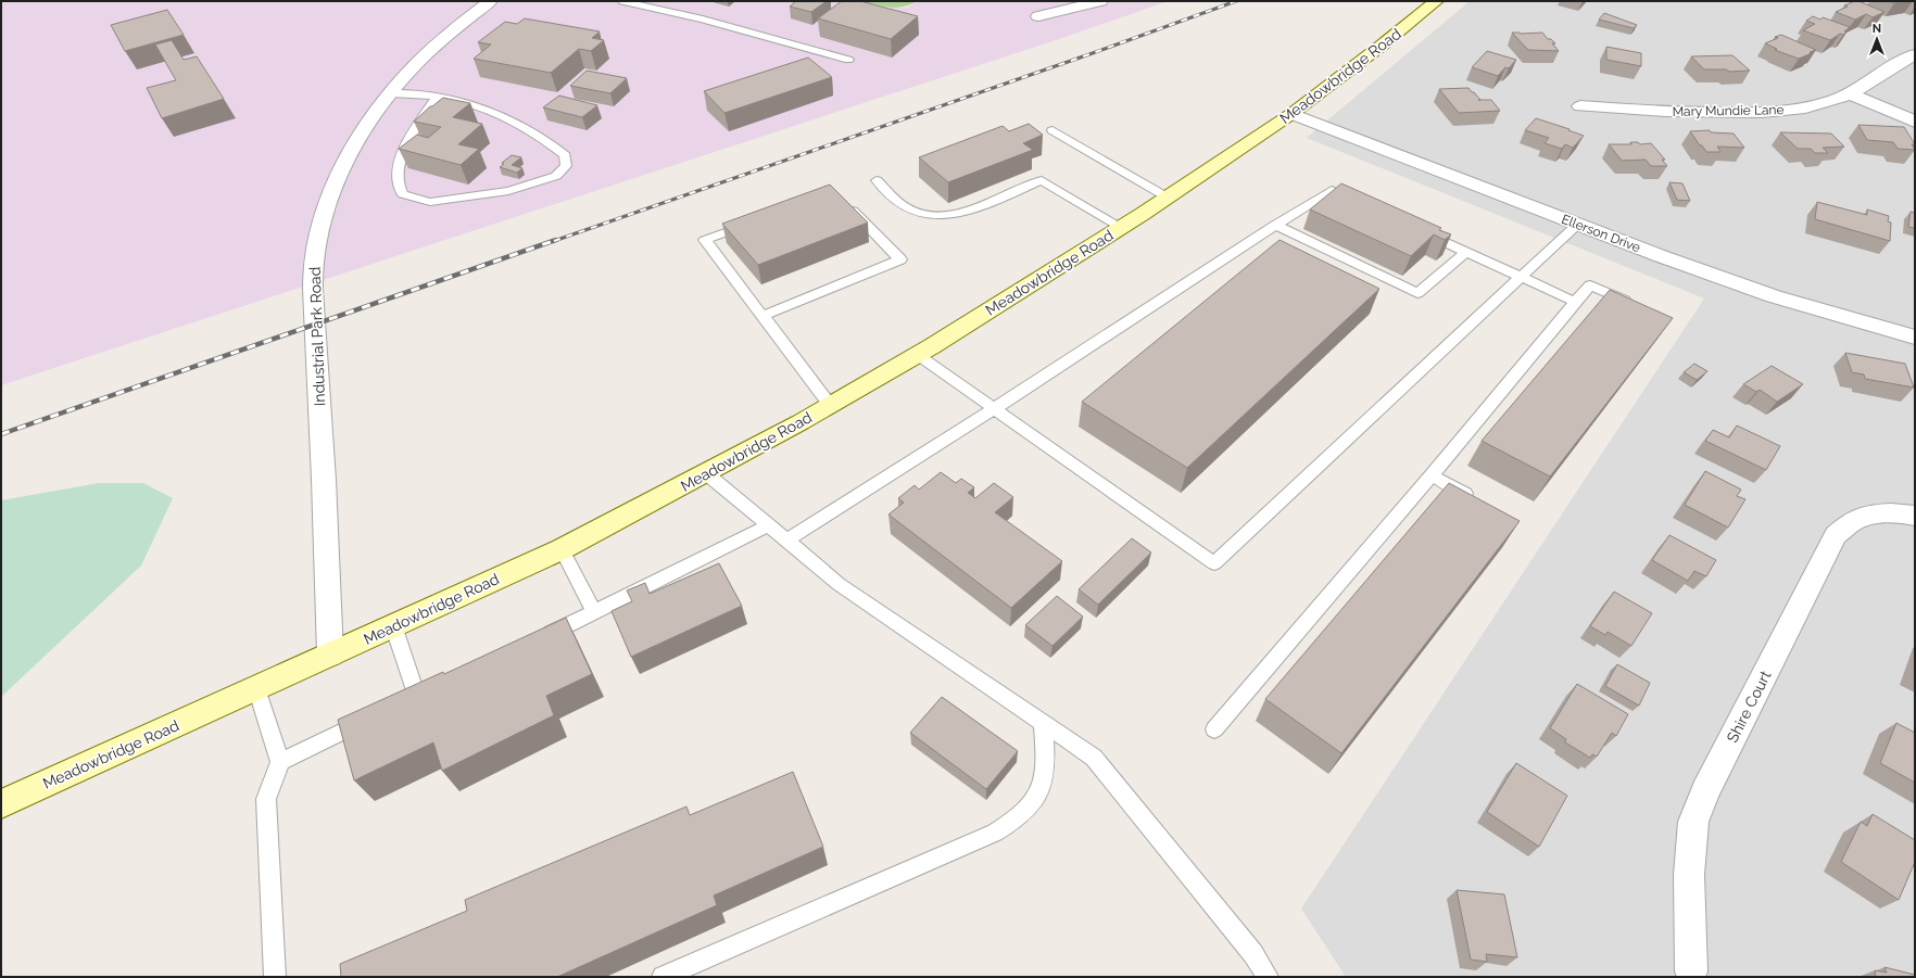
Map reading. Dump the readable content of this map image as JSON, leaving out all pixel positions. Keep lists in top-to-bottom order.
{
  "streets": {
    "main road": ["Meadowbridge Road"],
    "street": [
      "Mary Mundie Lane",
      "Ellerson Drive",
      "Industrial Park Road",
      "Shire Court"
    ]
  },
  "crossings": [
    ["Meadowbridge Road", "Ellerson Drive"],
    ["Meadowbridge Road", "Industrial Park Road"]
  ],
  "north": "top"
}
